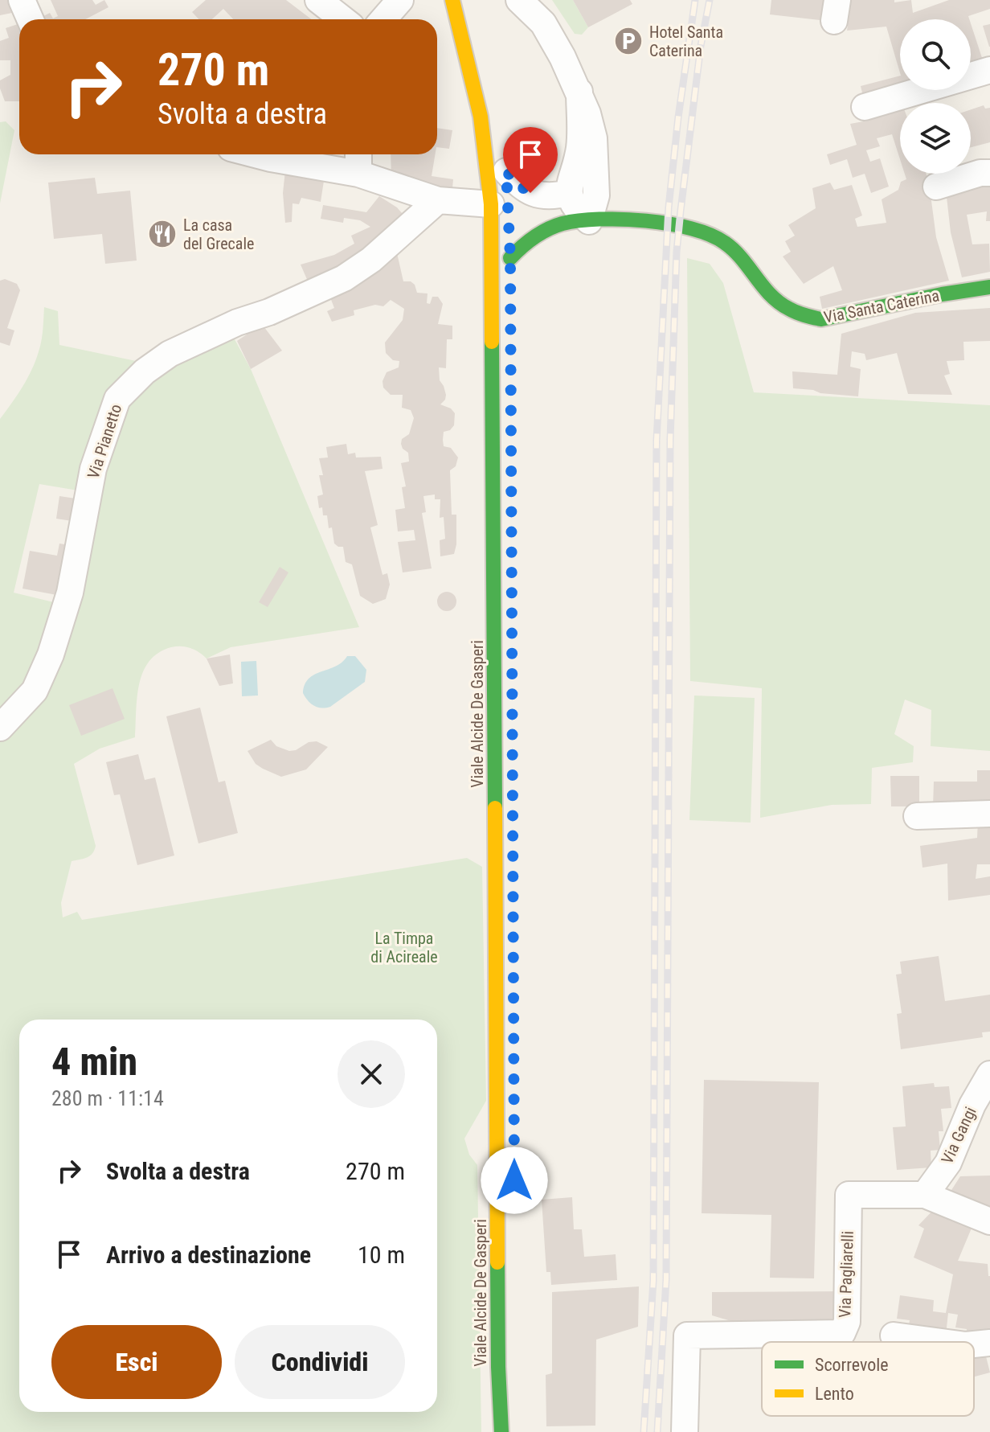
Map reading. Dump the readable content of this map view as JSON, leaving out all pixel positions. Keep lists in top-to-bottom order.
{
  "streets": {
    "main road": ["Via Santa Caterina", "Viale Alcide De Gasperi"],
    "street": ["Via Pianetto", "Via Gangi", "Via Pagliarelli"]
  },
  "crossings": [
    ["Via Gangi", "Via Pagliarelli"]
  ],
  "parks": ["La Timpa di Acireale"],
  "places": {
    "parking": ["Hotel Santa Caterina"],
    "restaurant": ["La casa del Grecale"]
  },
  "legend": ["Scorrevole", "Lento"],
  "page": {
    "turn": ["270 m", "Svolta a destra"],
    "heading": ["4 min", "280 m · 11:14"],
    "list": [
      {
        "name": "Svolta a destra",
        "value": "270 m"
      },
      {
        "name": "Arrivo a destinazione",
        "value": "10 m"
      }
    ],
    "buttons": ["Esci", "Condividi"]
  }
}
